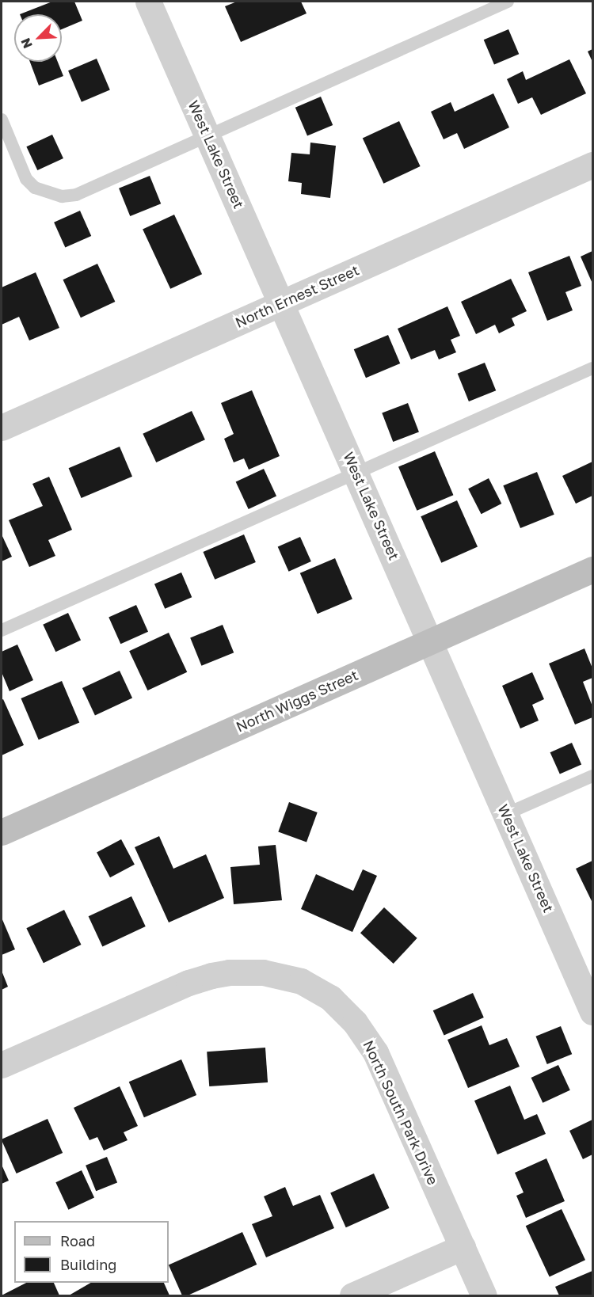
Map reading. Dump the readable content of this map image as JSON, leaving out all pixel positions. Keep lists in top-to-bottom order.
{
  "streets": {
    "street": [
      "West Lake Street",
      "North Ernest Street",
      "North Wiggs Street",
      "North South Park Drive"
    ]
  },
  "crossings": [
    ["West Lake Street", "North Ernest Street"],
    ["West Lake Street", "North Wiggs Street"]
  ],
  "legend": ["Road", "Building"],
  "north": "bottom left"
}
